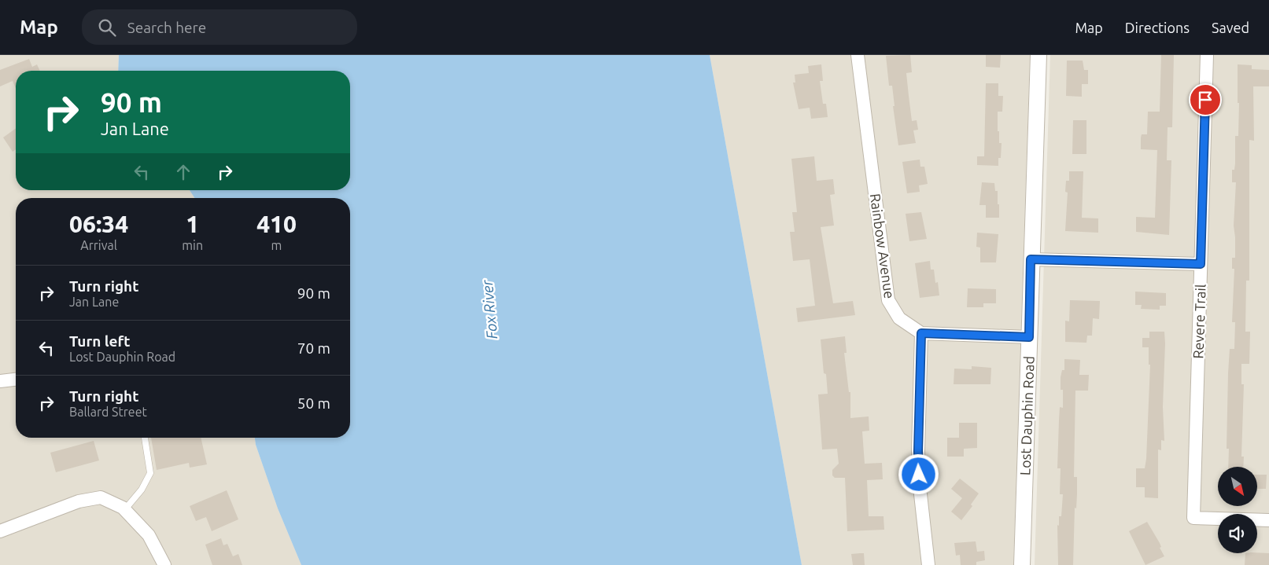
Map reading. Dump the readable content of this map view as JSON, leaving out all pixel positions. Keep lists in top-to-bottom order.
{
  "streets": {
    "street": ["Rainbow Avenue", "Revere Trail", "Lost Dauphin Road"]
  },
  "water": ["Fox River"],
  "north": "bottom right",
  "page": {
    "header": "Map",
    "search": "Search here",
    "nav": ["Map", "Directions", "Saved"],
    "turn": ["90 m", "Jan Lane"],
    "eta": [
      "06:34",
      "Arrival",
      "1",
      "min",
      "410",
      "m"
    ],
    "list": [
      {
        "name": "Turn right",
        "note": "Jan Lane",
        "value": "90 m"
      },
      {
        "name": "Turn left",
        "note": "Lost Dauphin Road",
        "value": "70 m"
      },
      {
        "name": "Turn right",
        "note": "Ballard Street",
        "value": "50 m"
      }
    ]
  }
}
